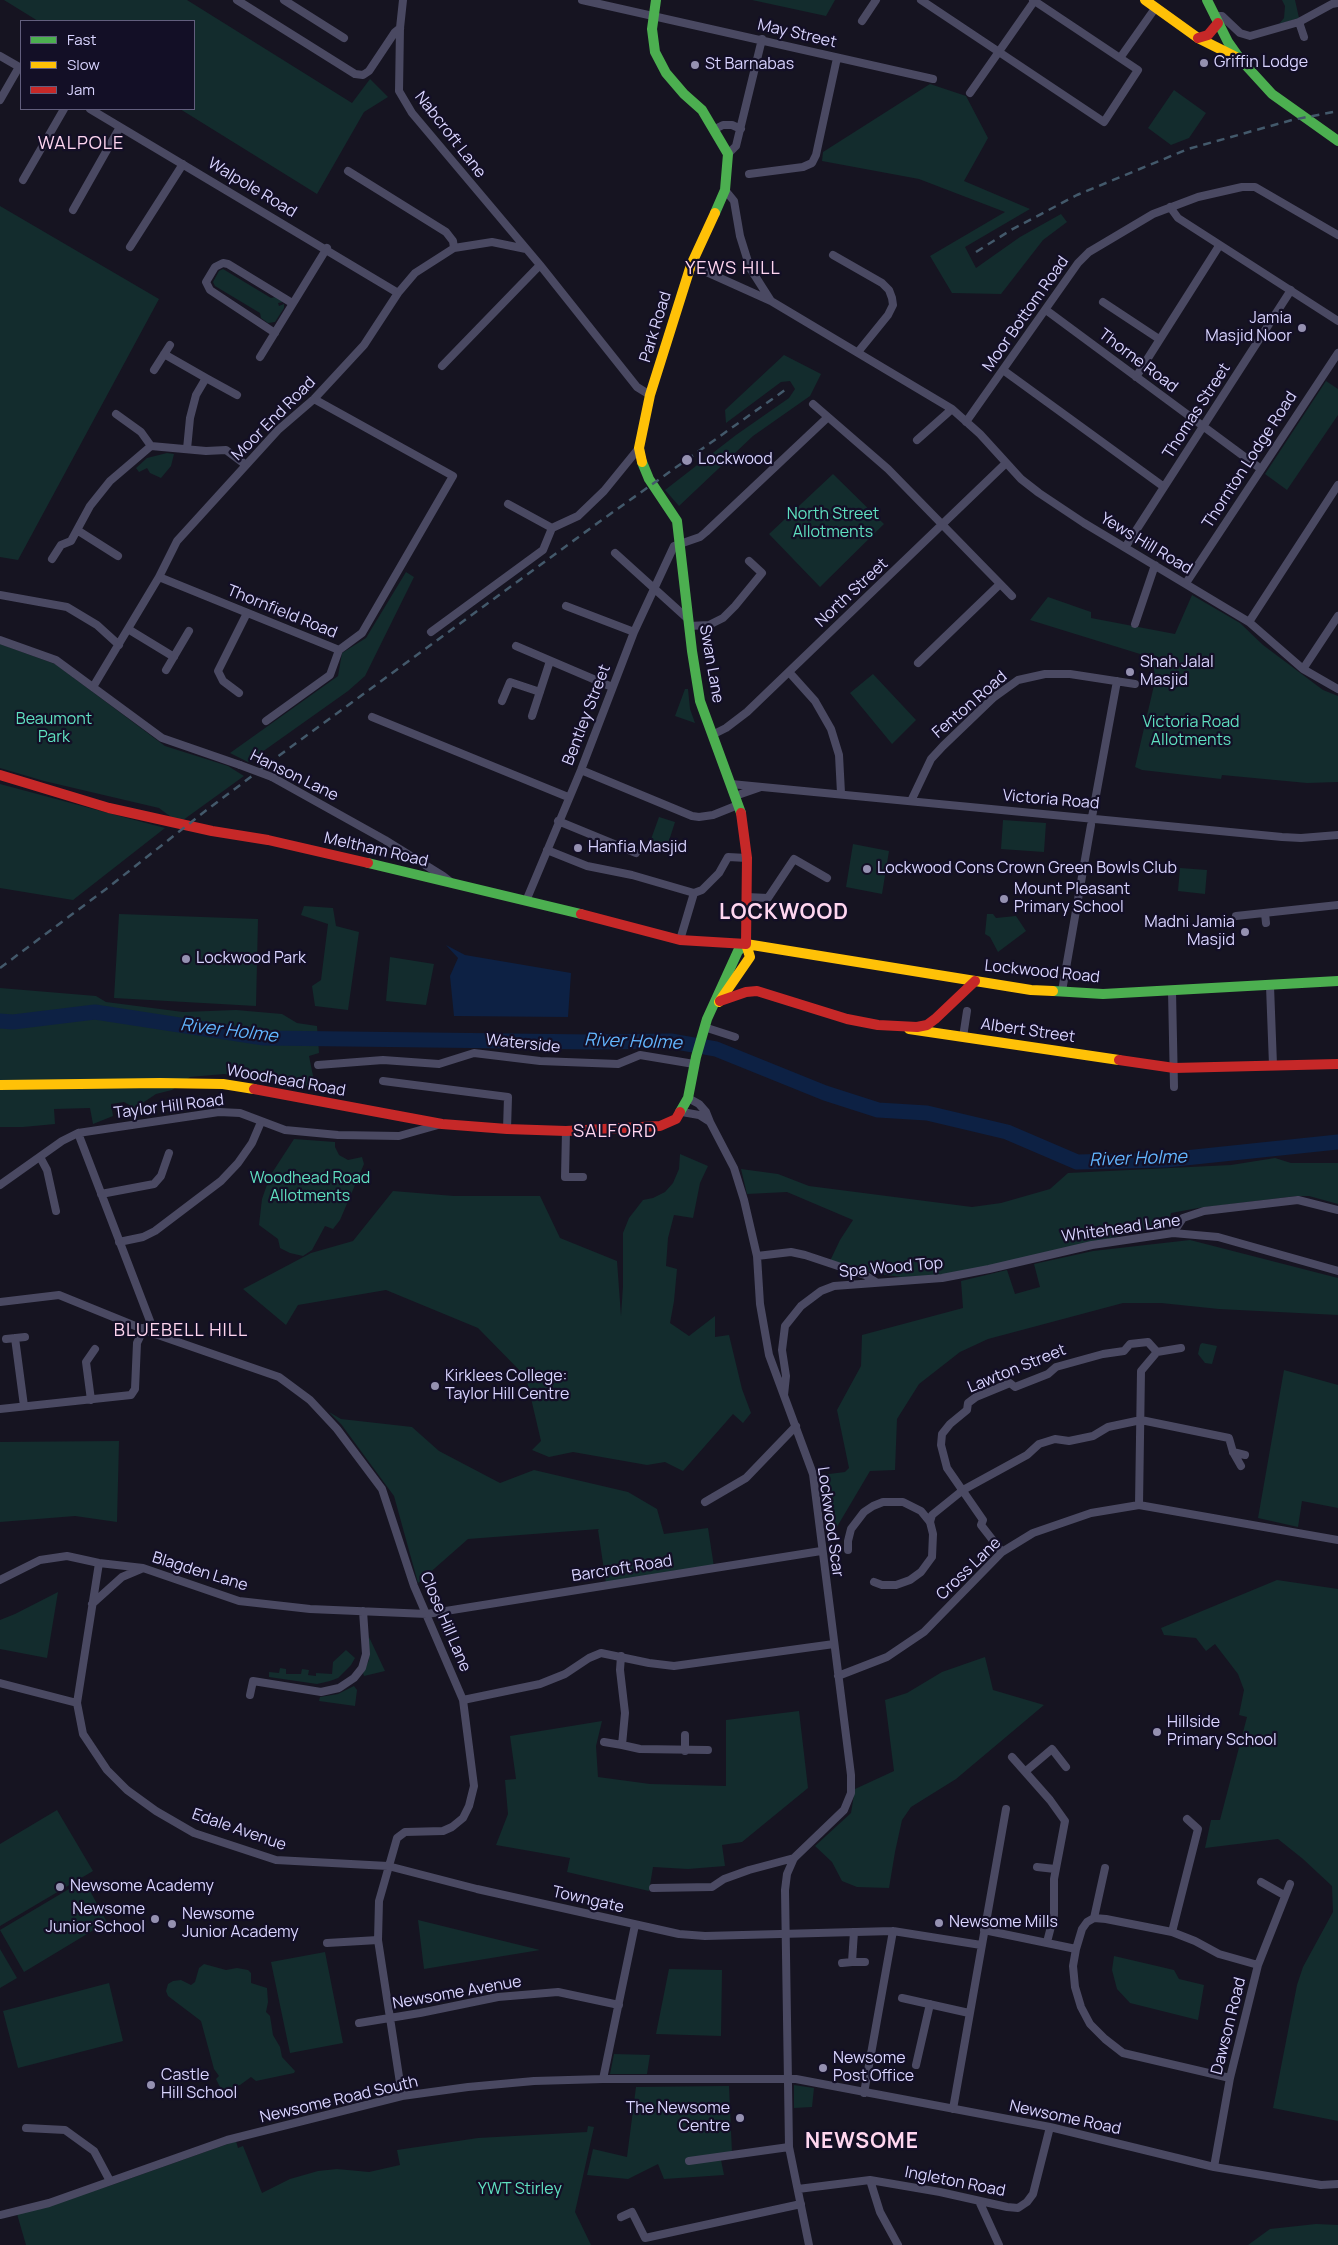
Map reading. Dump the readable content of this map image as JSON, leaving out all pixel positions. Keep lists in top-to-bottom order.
{
  "streets": {
    "main road": [
      "Park Road",
      "Swan Lane",
      "Meltham Road",
      "Lockwood Road",
      "Albert Street",
      "Woodhead Road"
    ],
    "street": [
      "May Street",
      "Nabcroft Lane",
      "Walpole Road",
      "Moor Bottom Road",
      "Thorne Road",
      "Thomas Street",
      "Moor End Road",
      "Thornton Lodge Road",
      "Yews Hill Road",
      "North Street",
      "Thornfield Road",
      "Fenton Road",
      "Bentley Street",
      "Hanson Lane",
      "Victoria Road",
      "Waterside",
      "Taylor Hill Road",
      "Whitehead Lane",
      "Spa Wood Top",
      "Lawton Street",
      "Lockwood Scar",
      "Barcroft Road",
      "Cross Lane",
      "Blagden Lane",
      "Close Hill Lane",
      "Edale Avenue",
      "Towngate",
      "Newsome Avenue",
      "Dawson Road",
      "Newsome Road South",
      "Newsome Road",
      "Ingleton Road"
    ]
  },
  "crossings": [
    ["Nabcroft Lane", "Park Road"],
    ["Nabcroft Lane", "Moor End Road"],
    ["Nabcroft Lane", "Swan Lane"],
    ["Walpole Road", "Moor End Road"],
    ["Moor Bottom Road", "Thorne Road"],
    ["Moor Bottom Road", "Yews Hill Road"],
    ["Park Road", "Yews Hill Road"],
    ["Park Road", "Swan Lane"],
    ["Thorne Road", "Thomas Street"],
    ["Thorne Road", "Thornton Lodge Road"],
    ["Thomas Street", "Yews Hill Road"],
    ["Moor End Road", "Thornfield Road"],
    ["Moor End Road", "Hanson Lane"],
    ["Thornton Lodge Road", "Yews Hill Road"],
    ["Yews Hill Road", "North Street"],
    ["North Street", "Swan Lane"],
    ["Swan Lane", "Bentley Street"],
    ["Swan Lane", "Victoria Road"],
    ["Swan Lane", "Meltham Road"],
    ["Swan Lane", "Lockwood Road"],
    ["Swan Lane", "Albert Street"],
    ["Fenton Road", "Victoria Road"],
    ["Bentley Street", "Victoria Road"],
    ["Bentley Street", "Meltham Road"],
    ["Hanson Lane", "Meltham Road"],
    ["Meltham Road", "Lockwood Road"],
    ["Woodhead Road", "Taylor Hill Road"],
    ["Whitehead Lane", "Spa Wood Top"],
    ["Spa Wood Top", "Lockwood Scar"],
    ["Lawton Street", "Cross Lane"],
    ["Lockwood Scar", "Barcroft Road"],
    ["Lockwood Scar", "Cross Lane"],
    ["Lockwood Scar", "Towngate"],
    ["Lockwood Scar", "Newsome Road South"],
    ["Lockwood Scar", "Newsome Road"],
    ["Lockwood Scar", "Ingleton Road"],
    ["Barcroft Road", "Blagden Lane"],
    ["Barcroft Road", "Close Hill Lane"],
    ["Blagden Lane", "Close Hill Lane"],
    ["Blagden Lane", "Edale Avenue"],
    ["Close Hill Lane", "Edale Avenue"],
    ["Close Hill Lane", "Towngate"],
    ["Close Hill Lane", "Newsome Avenue"],
    ["Close Hill Lane", "Newsome Road South"],
    ["Edale Avenue", "Towngate"],
    ["Dawson Road", "Newsome Road"],
    ["Newsome Road South", "Newsome Road"],
    ["Newsome Road", "Ingleton Road"]
  ],
  "districts": [
    "WALPOLE",
    "YEWS HILL",
    "LOCKWOOD",
    "SALFORD",
    "BLUEBELL HILL",
    "NEWSOME"
  ],
  "water": ["River Holme"],
  "parks": [
    "North Street Allotments",
    "Beaumont Park",
    "Victoria Road Allotments",
    "Woodhead Road Allotments",
    "YWT Stirley"
  ],
  "places": [
    "Griffin Lodge",
    "St Barnabas",
    "Jamia Masjid Noor",
    "Lockwood",
    "Shah Jalal Masjid",
    "Hanfia Masjid",
    "Lockwood Cons Crown Green Bowls Club",
    "Mount Pleasant Primary School",
    "Madni Jamia Masjid",
    "Lockwood Park",
    "Kirklees College: Taylor Hill Centre",
    "Hillside Primary School",
    "Newsome Academy",
    "Newsome Junior School",
    "Newsome Mills",
    "Newsome Junior Academy",
    "Newsome Post Office",
    "Castle Hill School",
    "The Newsome Centre"
  ],
  "legend": ["Fast", "Slow", "Jam"]
}
